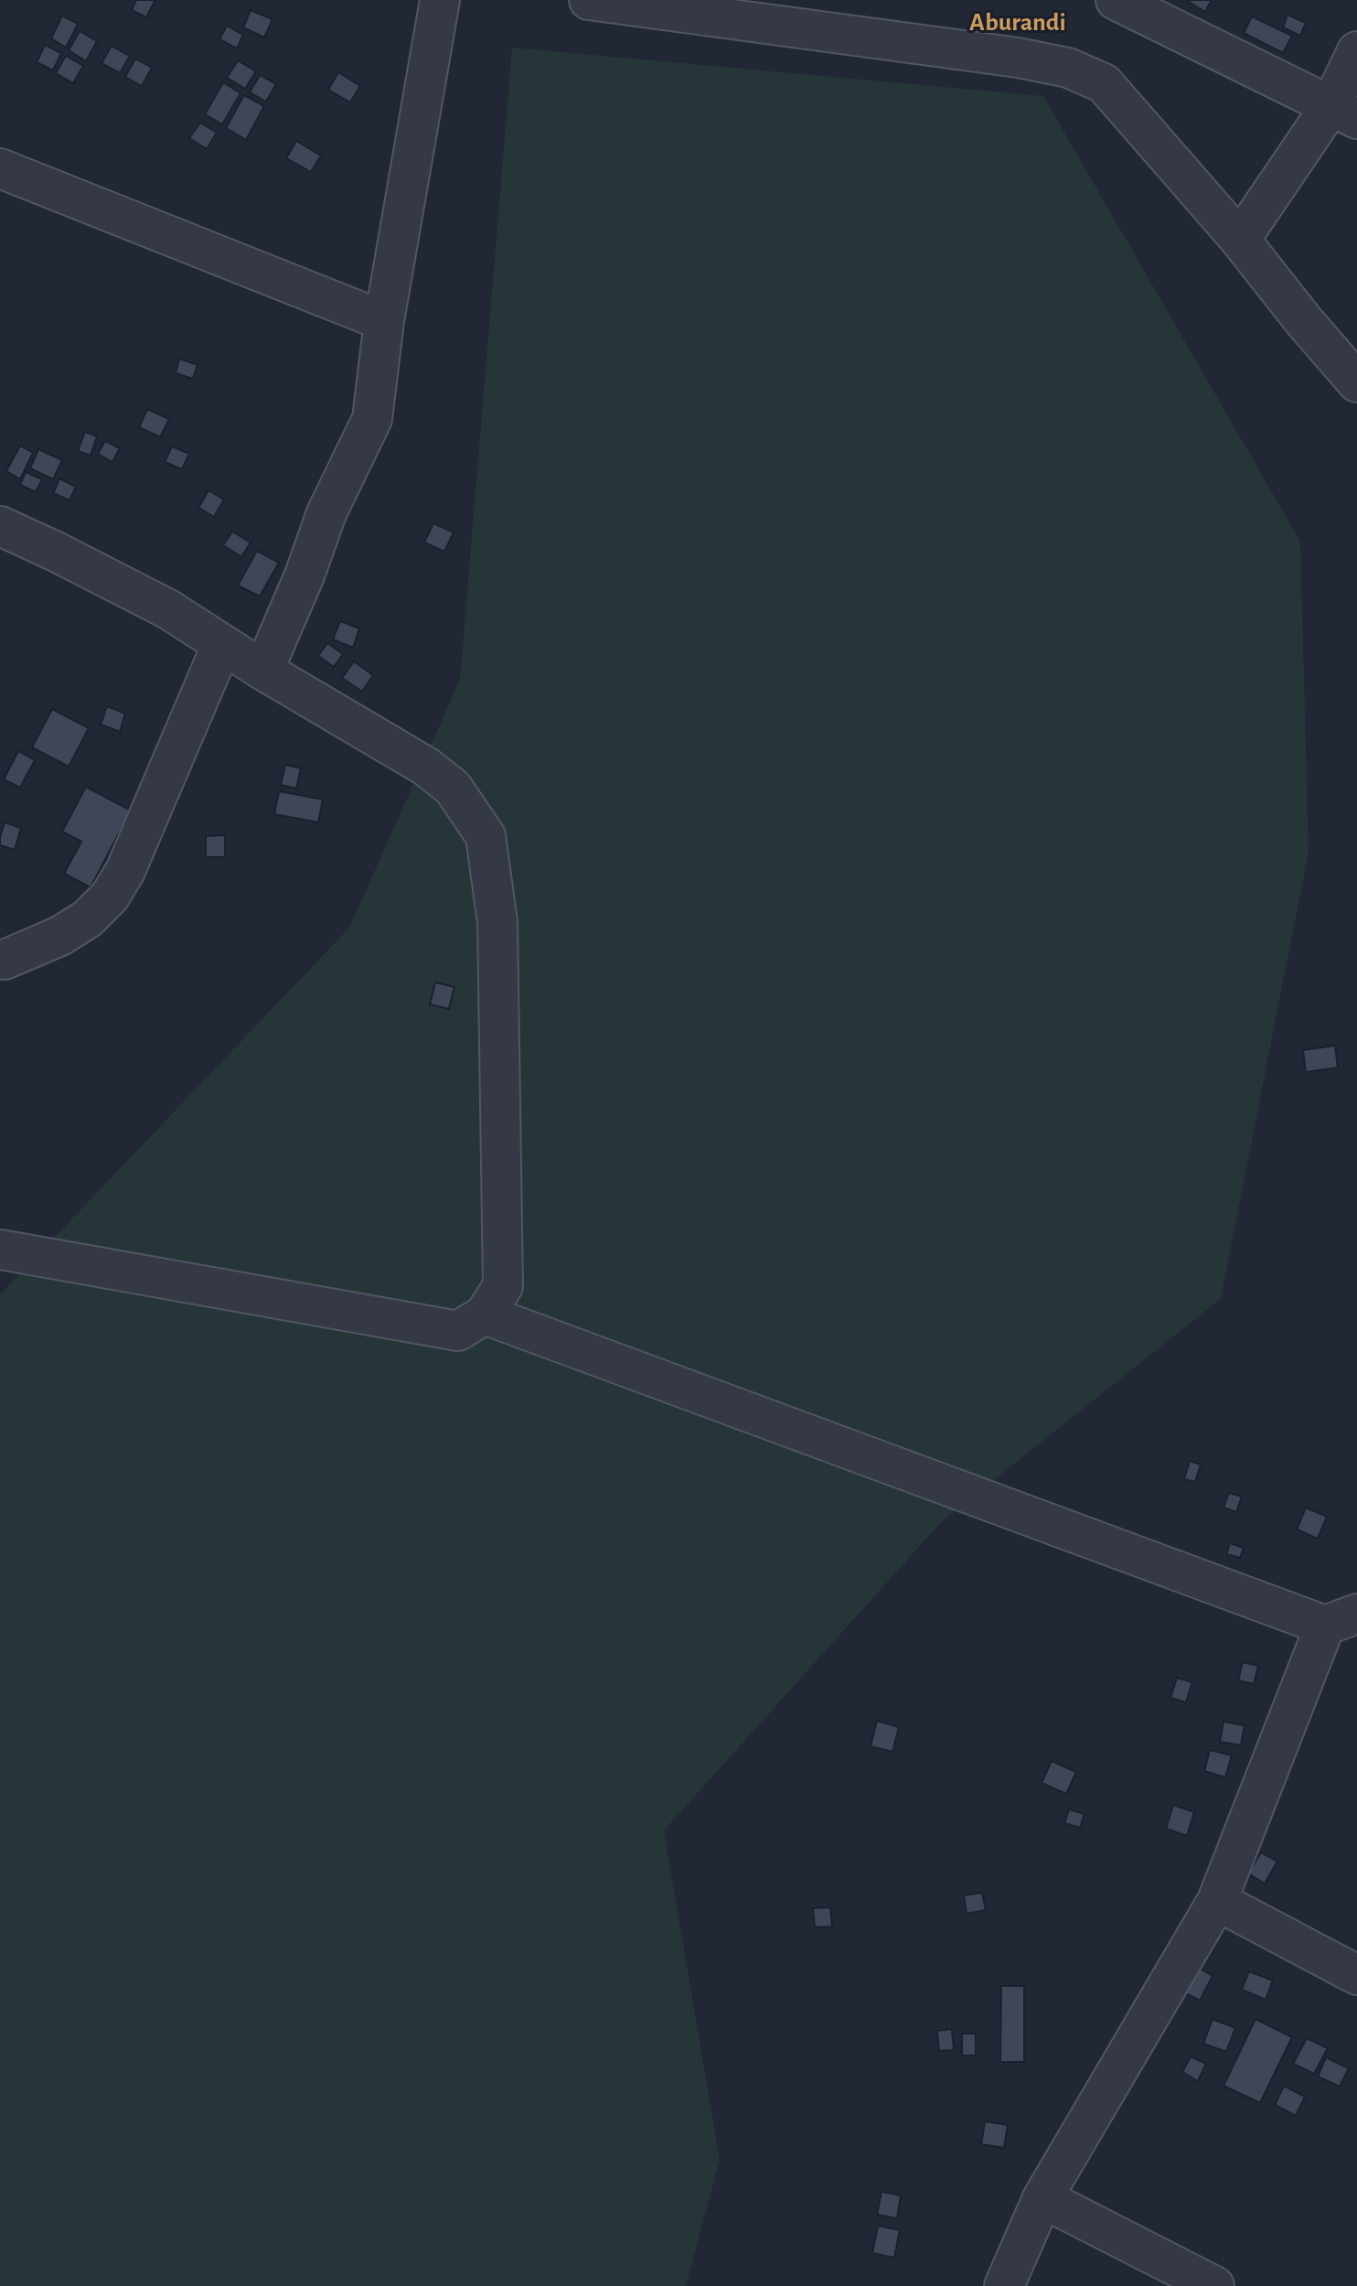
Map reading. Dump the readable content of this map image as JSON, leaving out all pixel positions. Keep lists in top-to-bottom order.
{
  "districts": ["Aburandi"]
}
